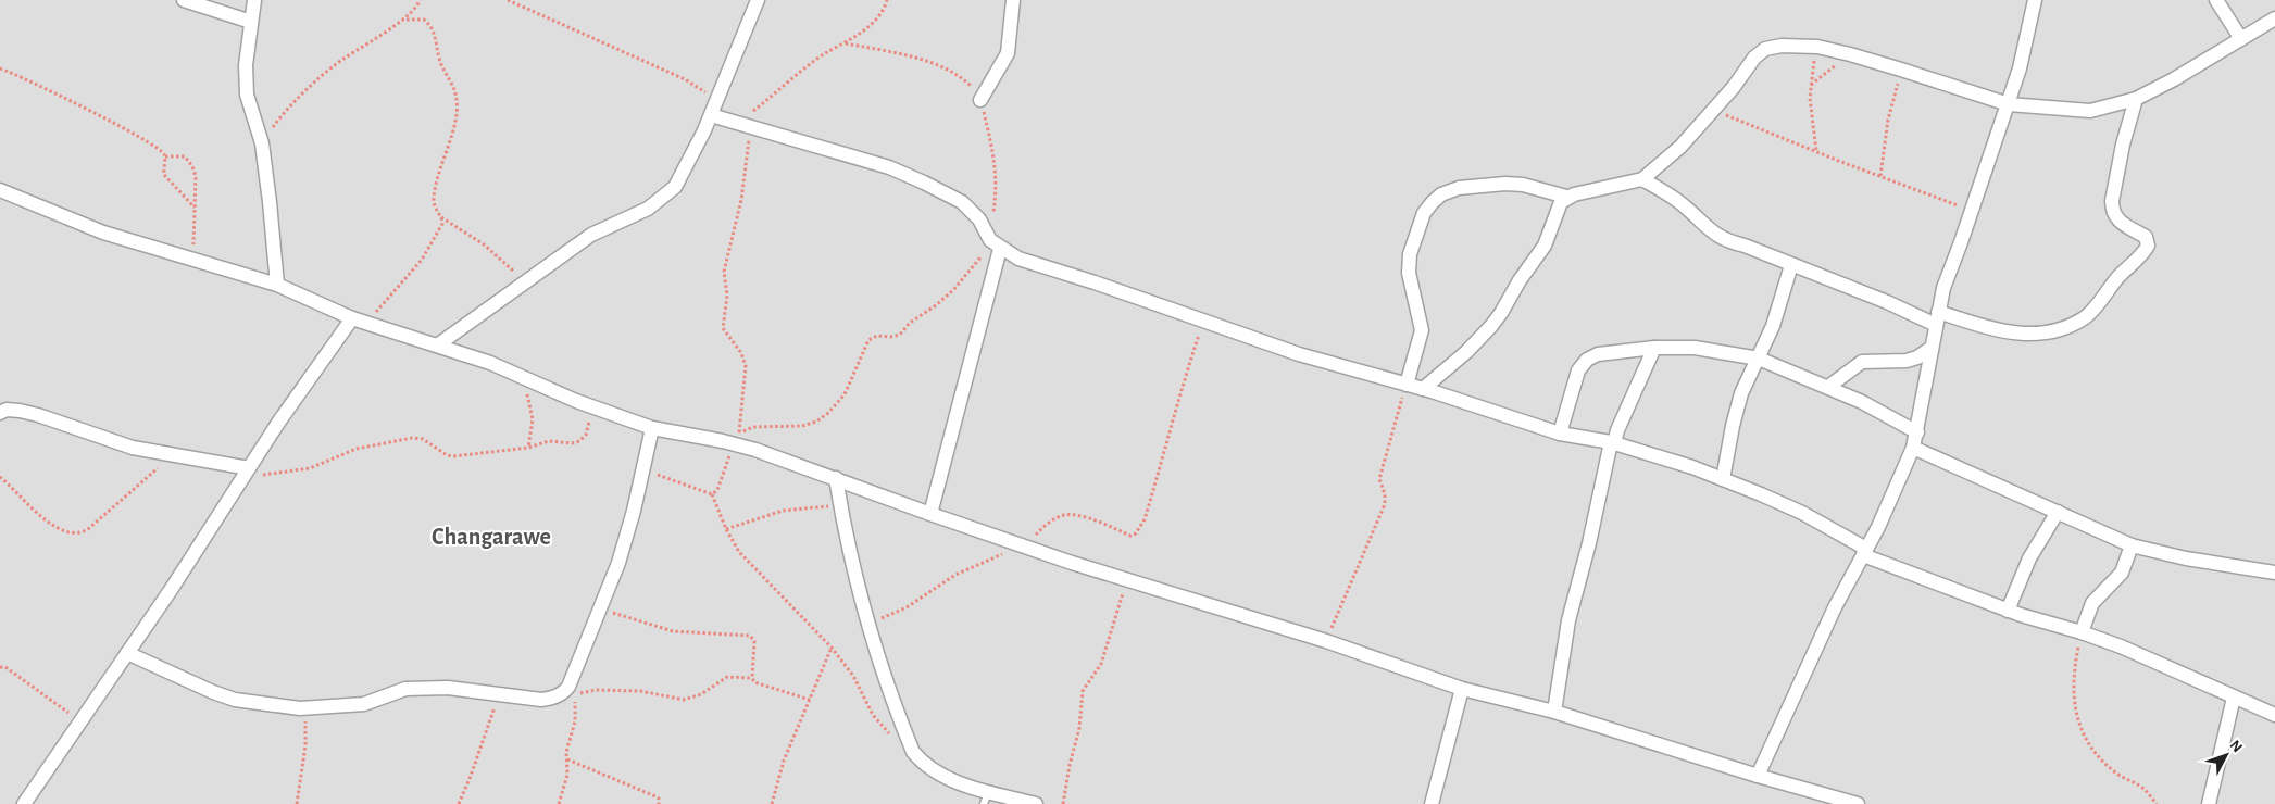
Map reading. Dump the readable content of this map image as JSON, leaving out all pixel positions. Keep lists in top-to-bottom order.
{
  "districts": ["Changarawe"],
  "north": "top right"
}
